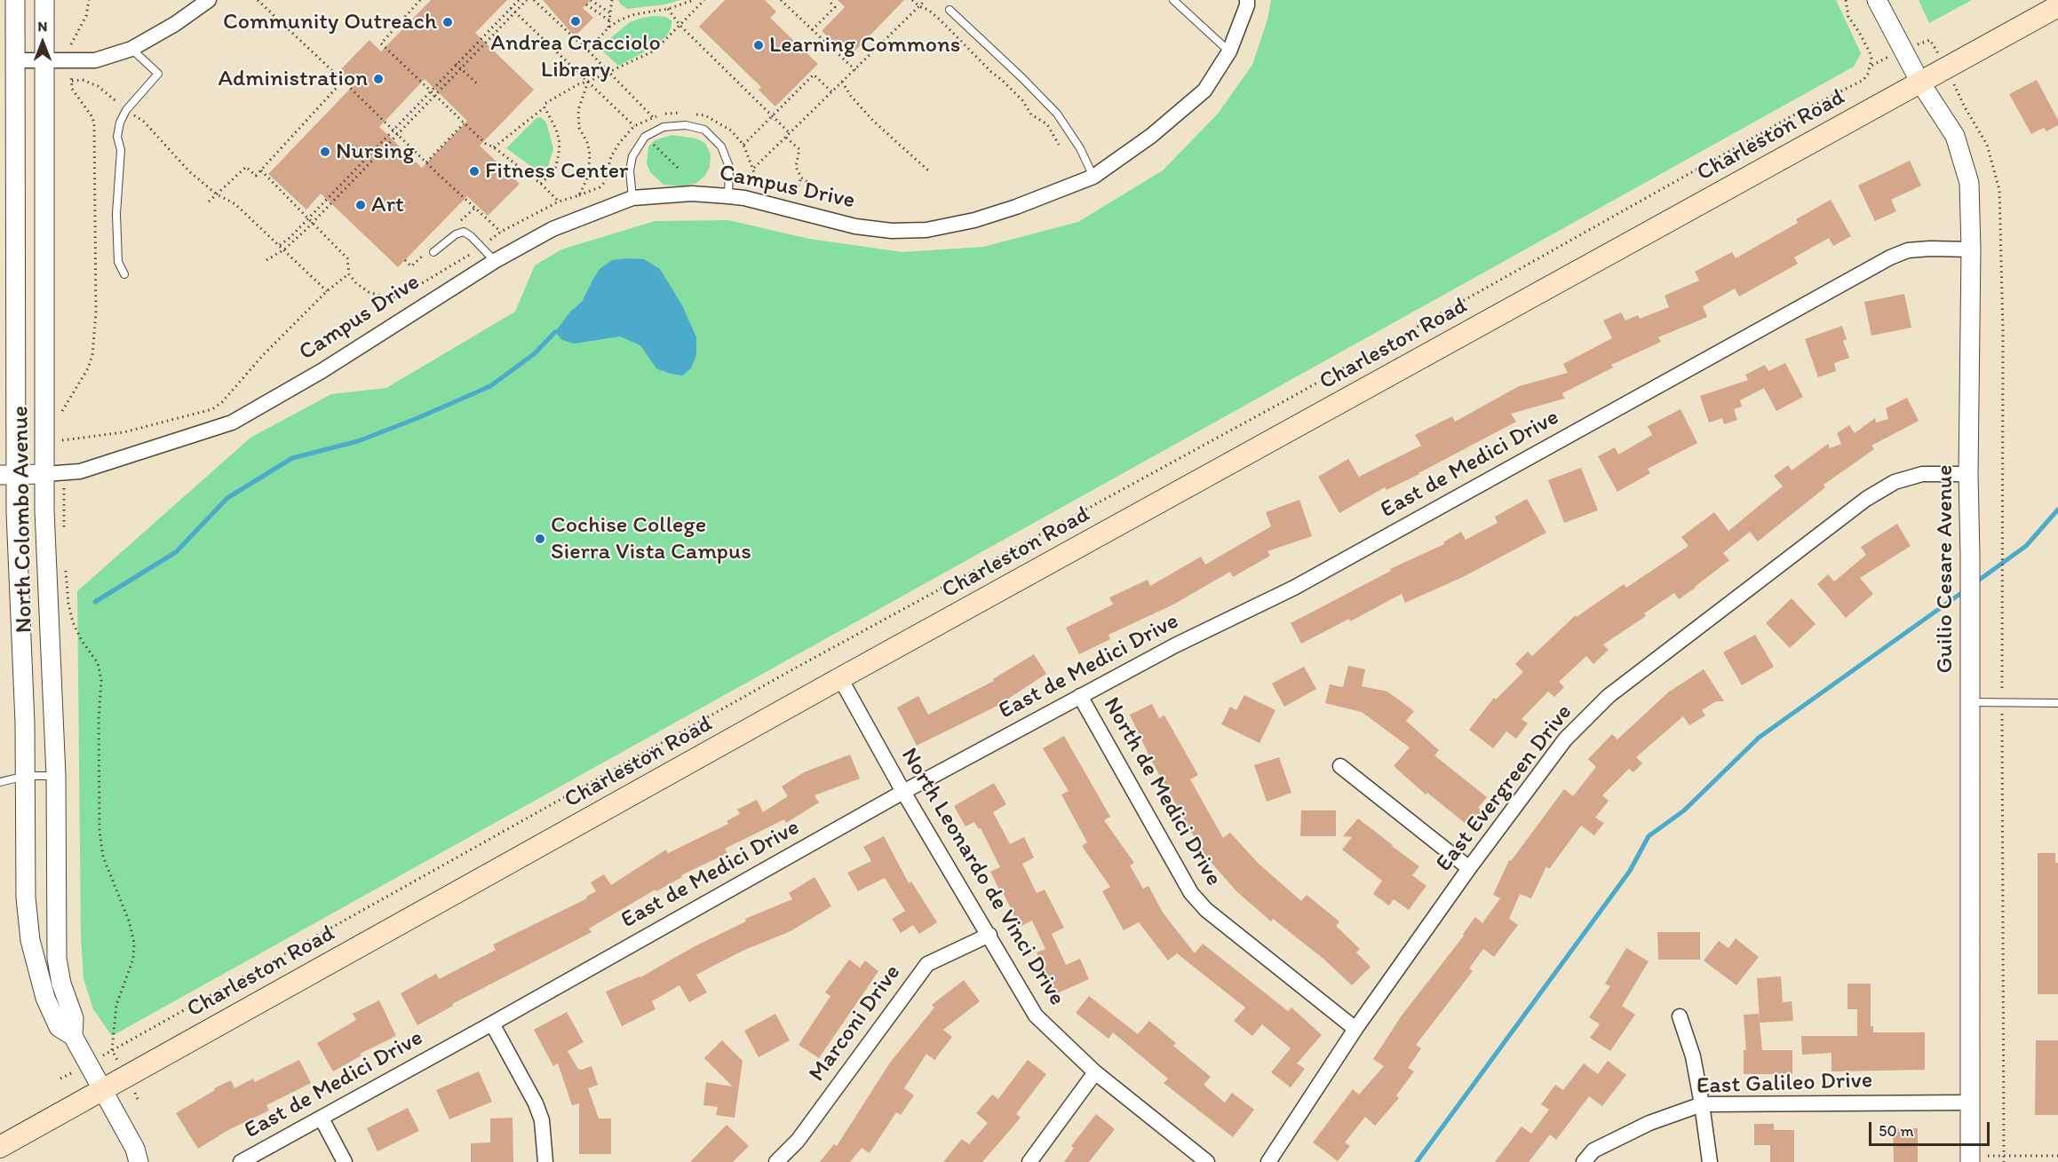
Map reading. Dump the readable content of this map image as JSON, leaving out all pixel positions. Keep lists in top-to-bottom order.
{
  "streets": {
    "main road": ["Charleston Road"],
    "street": [
      "Campus Drive",
      "East de Medici Drive",
      "North Colombo Avenue",
      "Guilio Cesare Avenue",
      "East Evergreen Drive",
      "North de Medici Drive",
      "North Leonardo de Vinci Drive",
      "Marconi Drive",
      "East Galileo Drive"
    ]
  },
  "crossings": [
    ["Charleston Road", "North Colombo Avenue"],
    ["Charleston Road", "Guilio Cesare Avenue"],
    ["Charleston Road", "North Leonardo de Vinci Drive"],
    ["Campus Drive", "North Colombo Avenue"],
    ["East de Medici Drive", "Guilio Cesare Avenue"],
    ["East de Medici Drive", "North de Medici Drive"],
    ["East de Medici Drive", "North Leonardo de Vinci Drive"],
    ["Guilio Cesare Avenue", "East Evergreen Drive"],
    ["Guilio Cesare Avenue", "East Galileo Drive"],
    ["East Evergreen Drive", "North de Medici Drive"],
    ["North Leonardo de Vinci Drive", "Marconi Drive"]
  ],
  "places": [
    "Andrea Cracciolo Library",
    "Community Outreach",
    "Learning Commons",
    "Administration",
    "Nursing",
    "Fitness Center",
    "Art",
    "Cochise College Sierra Vista Campus"
  ],
  "scale_bar": "50 m",
  "north": "top"
}
